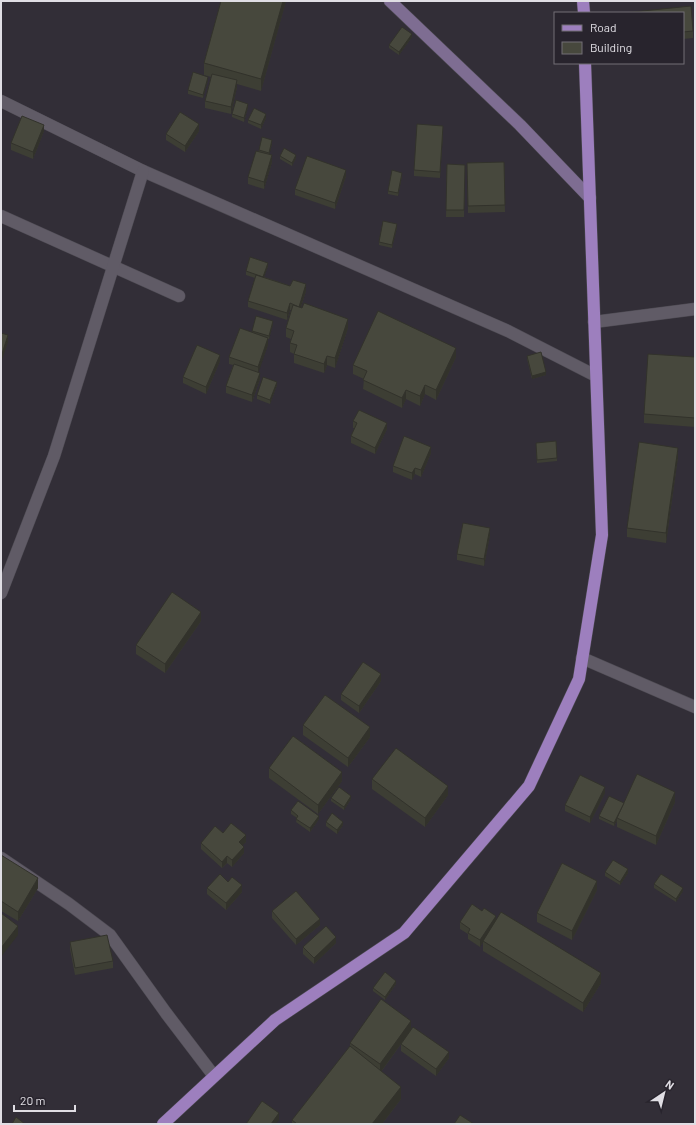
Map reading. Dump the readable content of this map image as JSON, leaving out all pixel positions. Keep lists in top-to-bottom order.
{
  "legend": ["Road", "Building"],
  "scale_bar": "20 m",
  "north": "top right"
}
